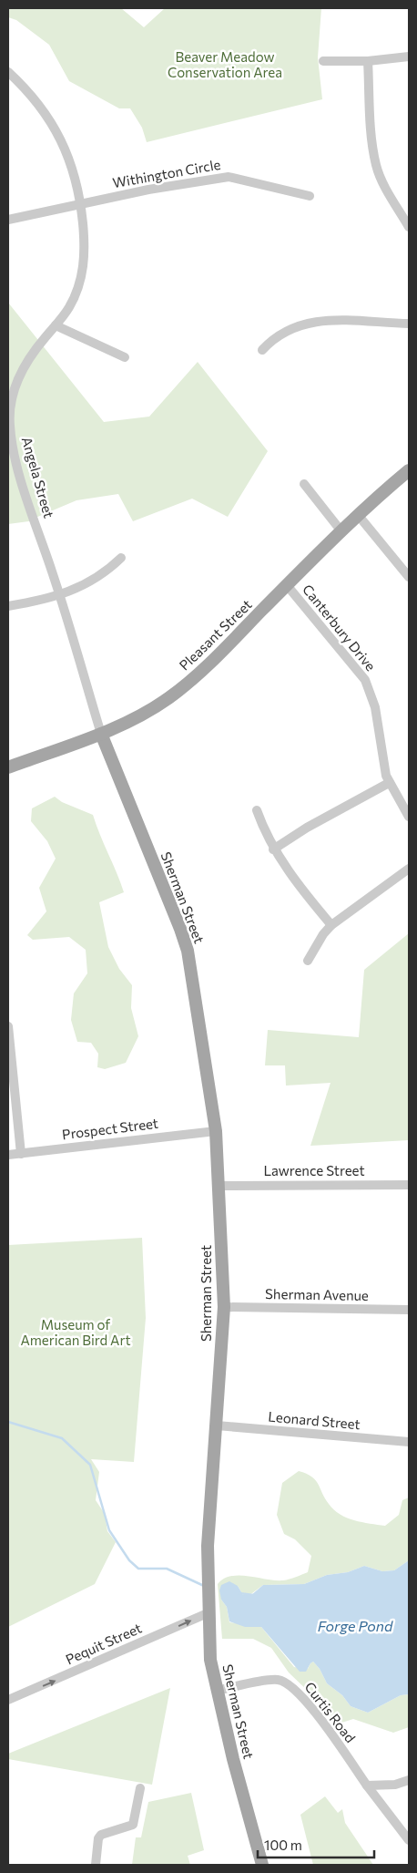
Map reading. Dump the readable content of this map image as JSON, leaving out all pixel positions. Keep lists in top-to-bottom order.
{
  "streets": {
    "main road": ["Pleasant Street", "Sherman Street"],
    "street": [
      "Withington Circle",
      "Angela Street",
      "Canterbury Drive",
      "Prospect Street",
      "Lawrence Street",
      "Sherman Avenue",
      "Leonard Street",
      "Pequit Street",
      "Curtis Road"
    ]
  },
  "crossings": [
    ["Withington Circle", "Angela Street"],
    ["Angela Street", "Pleasant Street"],
    ["Angela Street", "Sherman Street"],
    ["Canterbury Drive", "Pleasant Street"],
    ["Pleasant Street", "Sherman Street"],
    ["Sherman Street", "Prospect Street"],
    ["Sherman Street", "Lawrence Street"],
    ["Sherman Street", "Sherman Avenue"],
    ["Sherman Street", "Leonard Street"],
    ["Sherman Street", "Pequit Street"],
    ["Sherman Street", "Curtis Road"]
  ],
  "one_way": ["Pequit Street"],
  "water": ["Forge Pond"],
  "parks": ["Beaver Meadow Conservation Area", "Museum of American Bird Art"],
  "scale_bar": "100 m"
}
